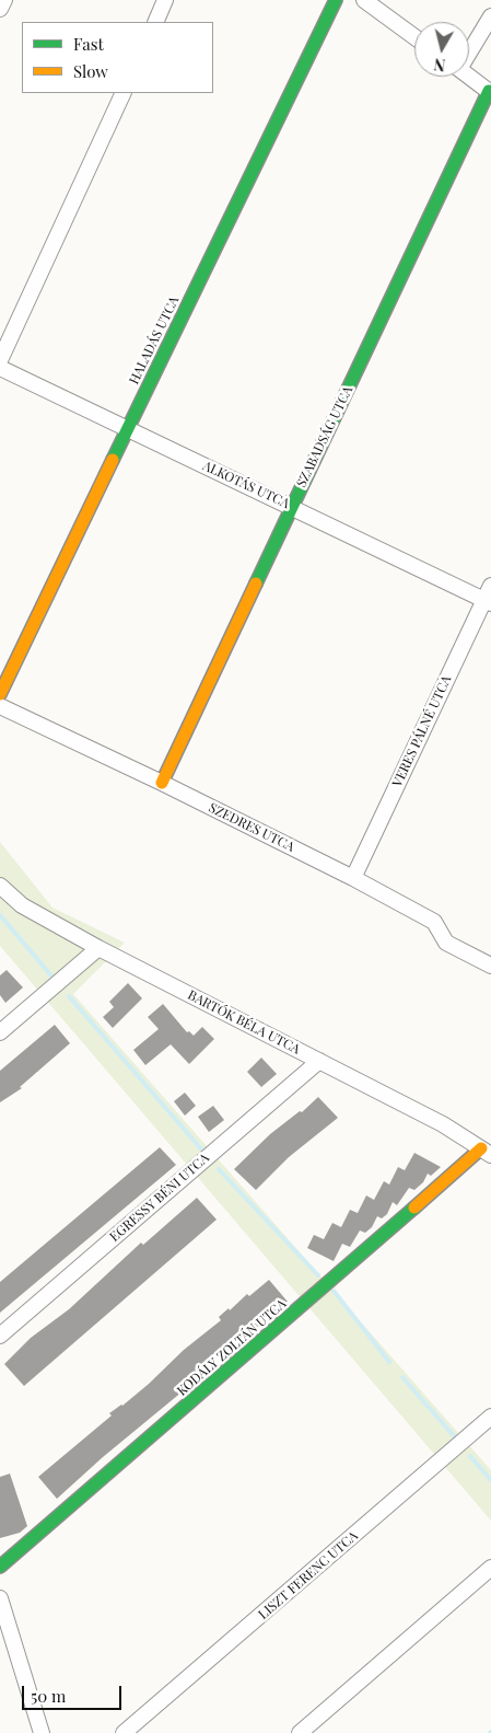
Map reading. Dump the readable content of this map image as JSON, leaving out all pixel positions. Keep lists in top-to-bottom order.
{
  "streets": {
    "street": [
      "HALADÁS UTCA",
      "SZABADSÁG UTCA",
      "ALKOTÁS UTCA",
      "VERES PÁLNÉ UTCA",
      "SZEDRES UTCA",
      "BARTÓK BÉLA UTCA",
      "EGRESSY BÉNI UTCA",
      "KODÁLY ZOLTÁN UTCA",
      "LISZT FERENC UTCA"
    ]
  },
  "crossings": [
    ["HALADÁS UTCA", "ALKOTÁS UTCA"],
    ["SZABADSÁG UTCA", "ALKOTÁS UTCA"],
    ["SZABADSÁG UTCA", "SZEDRES UTCA"],
    ["ALKOTÁS UTCA", "VERES PÁLNÉ UTCA"],
    ["VERES PÁLNÉ UTCA", "SZEDRES UTCA"],
    ["BARTÓK BÉLA UTCA", "EGRESSY BÉNI UTCA"],
    ["BARTÓK BÉLA UTCA", "KODÁLY ZOLTÁN UTCA"]
  ],
  "legend": ["Fast", "Slow"],
  "scale_bar": "50 m",
  "north": "bottom"
}
